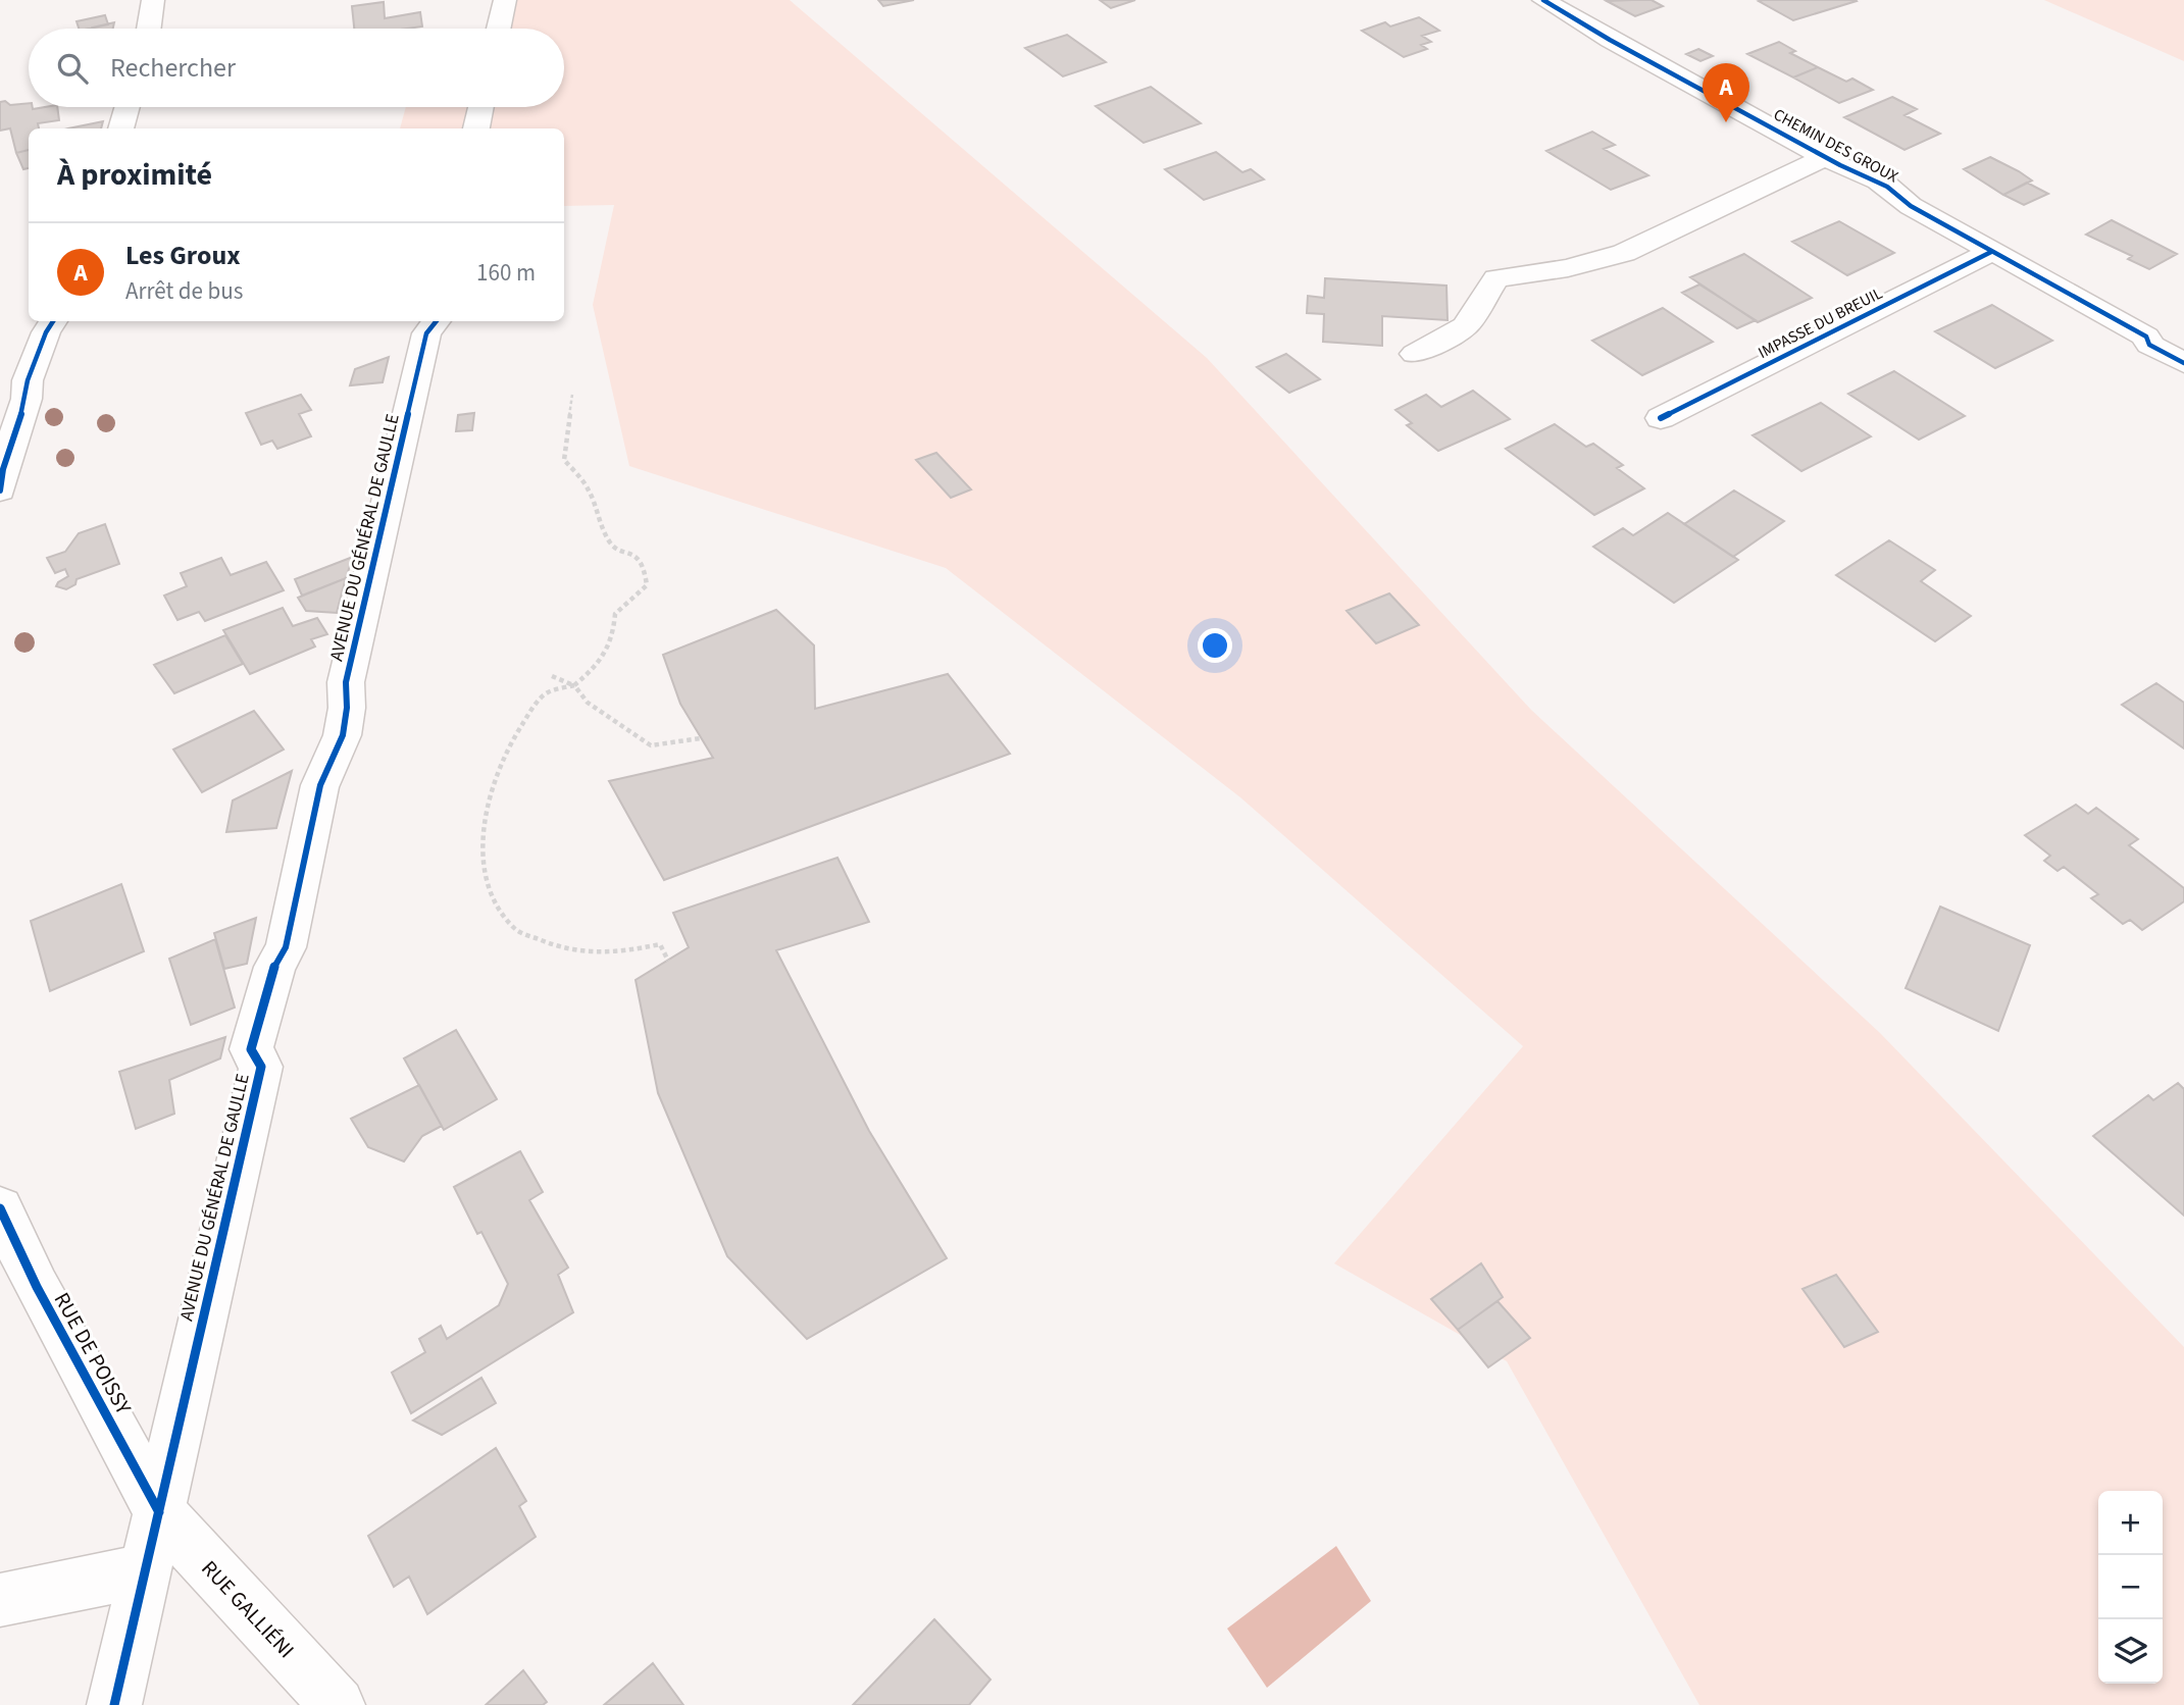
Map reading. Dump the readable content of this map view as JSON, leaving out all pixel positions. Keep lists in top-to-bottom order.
{
  "streets": {
    "street": [
      "CHEMIN DES GROUX",
      "IMPASSE DU BREUIL",
      "AVENUE DU GÉNÉRAL DE GAULLE",
      "RUE DE POISSY",
      "RUE GALLIÉNI"
    ]
  },
  "crossings": [
    ["CHEMIN DES GROUX", "IMPASSE DU BREUIL"],
    ["AVENUE DU GÉNÉRAL DE GAULLE", "RUE DE POISSY"],
    ["AVENUE DU GÉNÉRAL DE GAULLE", "RUE GALLIÉNI"],
    ["RUE DE POISSY", "RUE GALLIÉNI"]
  ],
  "page": {
    "search": "Rechercher",
    "pins": "A",
    "heading": "À proximité",
    "list": [
      {
        "mark": "A",
        "name": "Les Groux",
        "note": "Arrêt de bus",
        "value": "160 m"
      }
    ],
    "map_buttons": ["+", "−"]
  }
}
